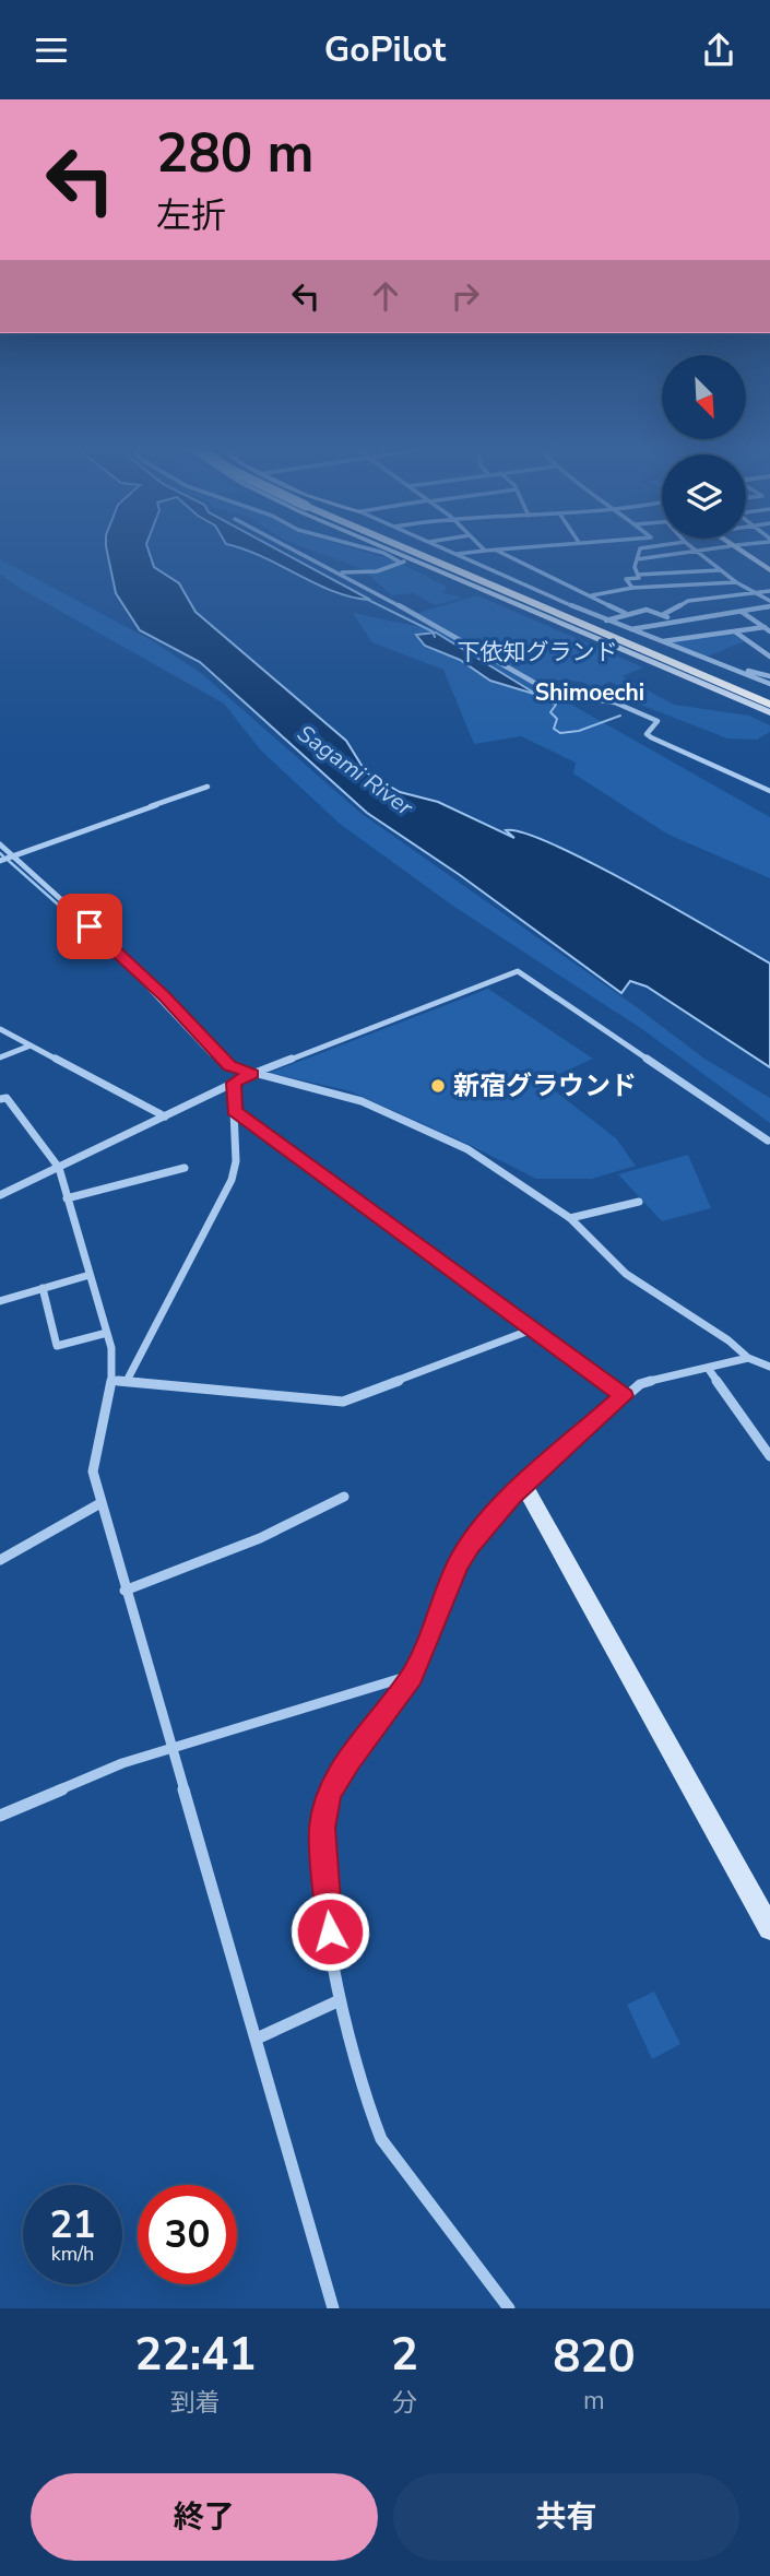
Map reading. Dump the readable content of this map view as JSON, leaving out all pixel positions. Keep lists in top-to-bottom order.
{
  "districts": ["Shimoechi"],
  "water": ["Sagami River"],
  "parks": ["下依知グランド"],
  "places": ["新宿グラウンド"],
  "north": "bottom right",
  "page": {
    "header": "GoPilot",
    "turn": ["280 m", "左折"],
    "speed": "21 km/h",
    "limit": "30",
    "eta": [
      "22:41",
      "到着",
      "2",
      "分",
      "820",
      "m"
    ],
    "buttons": ["終了", "共有"]
  }
}
